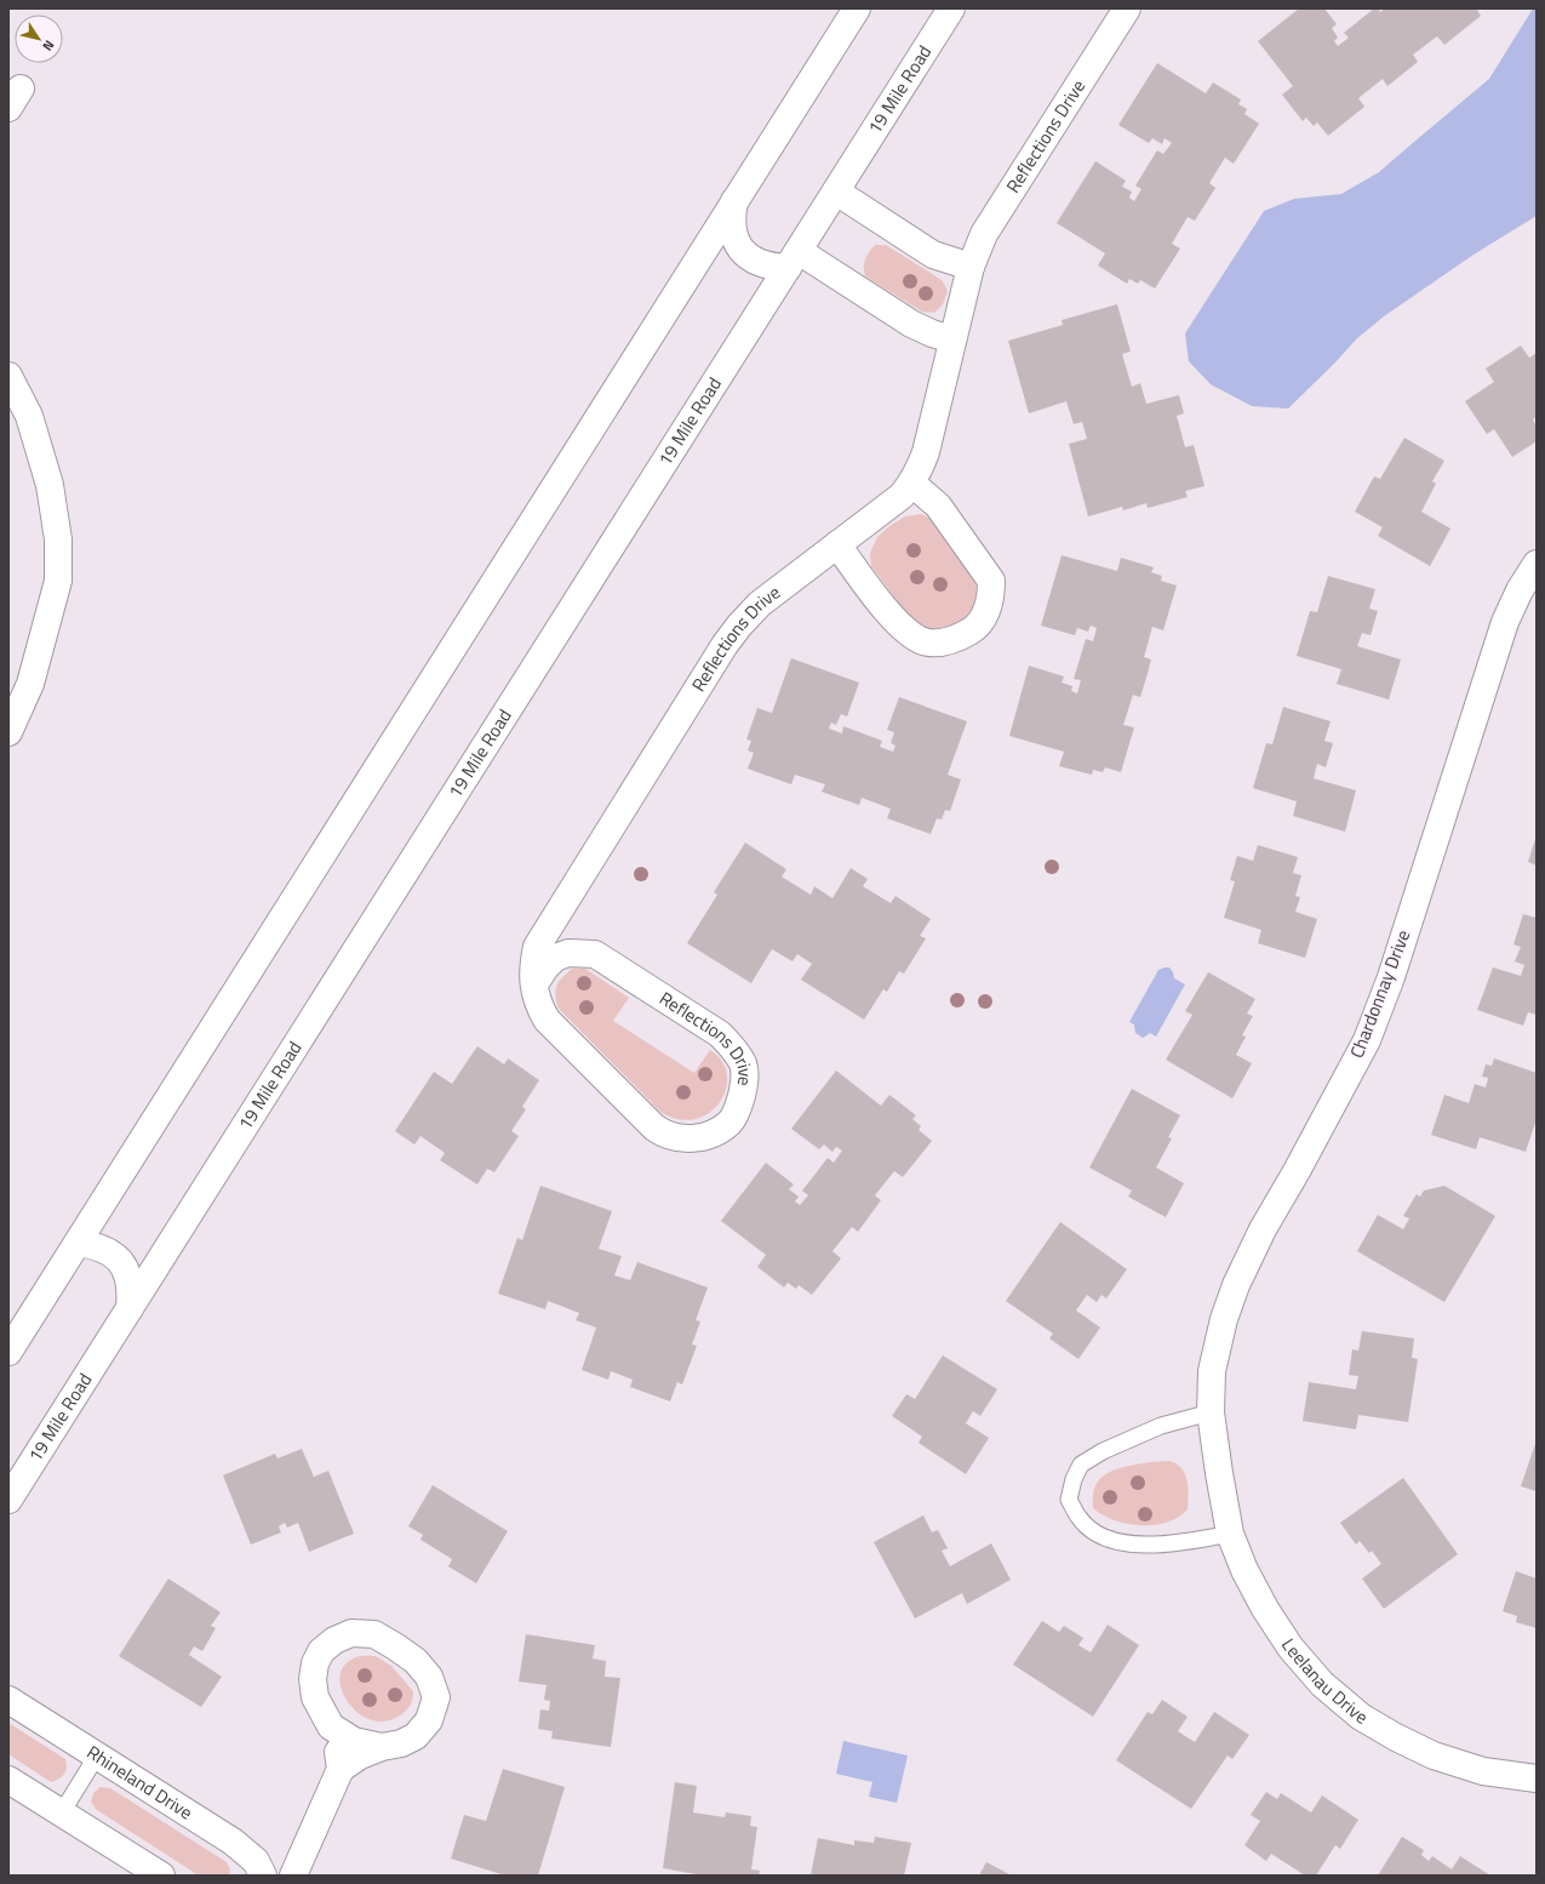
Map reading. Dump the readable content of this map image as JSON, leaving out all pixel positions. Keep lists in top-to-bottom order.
{
  "streets": {
    "street": [
      "19 Mile Road",
      "Reflections Drive",
      "Chardonnay Drive",
      "Leelanau Drive",
      "Rhineland Drive"
    ]
  },
  "crossings": [
    ["Chardonnay Drive", "Leelanau Drive"]
  ],
  "north": "bottom right"
}
